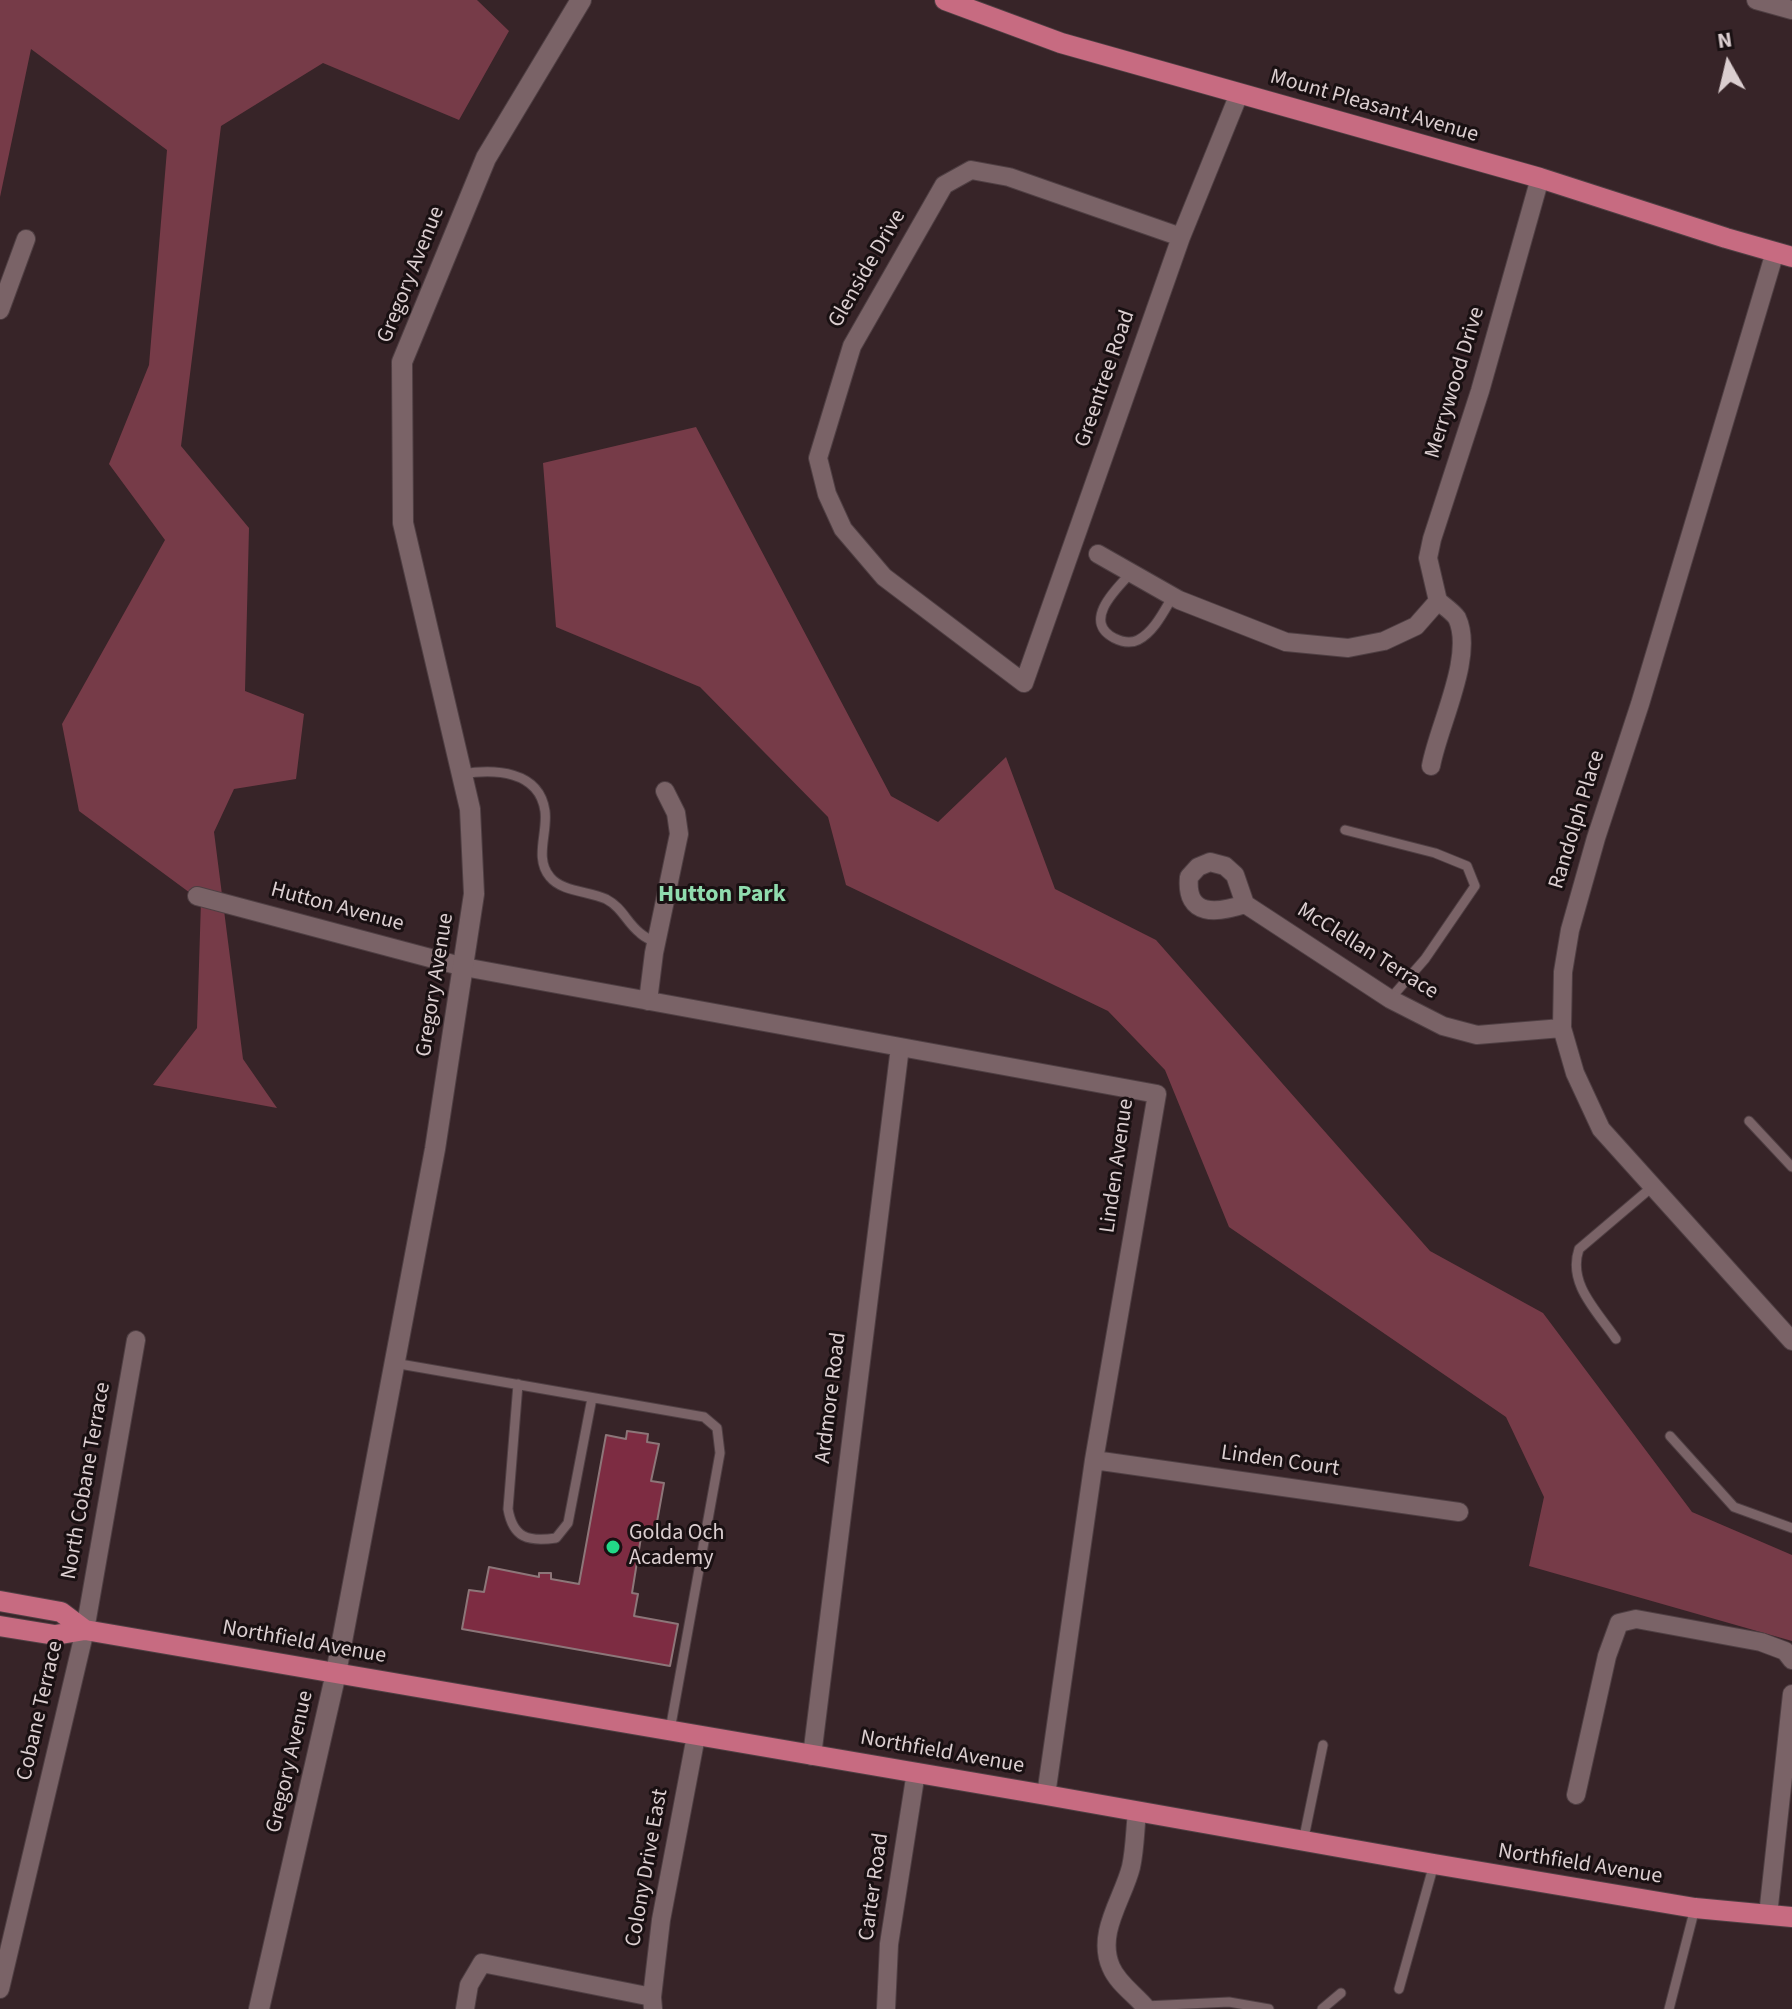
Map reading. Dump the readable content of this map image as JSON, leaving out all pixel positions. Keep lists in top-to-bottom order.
{
  "streets": {
    "main road": ["Mount Pleasant Avenue", "Gregory Avenue", "Northfield Avenue"],
    "street": [
      "Glenside Drive",
      "Greentree Road",
      "Merrywood Drive",
      "Randolph Place",
      "Hutton Avenue",
      "McClellan Terrace",
      "Linden Avenue",
      "Ardmore Road",
      "Linden Court",
      "North Cobane Terrace",
      "Cobane Terrace",
      "Colony Drive East",
      "Carter Road"
    ]
  },
  "crossings": [
    ["Mount Pleasant Avenue", "Greentree Road"],
    ["Mount Pleasant Avenue", "Merrywood Drive"],
    ["Mount Pleasant Avenue", "Randolph Place"],
    ["Glenside Drive", "Greentree Road"],
    ["Gregory Avenue", "Hutton Avenue"],
    ["Gregory Avenue", "Linden Avenue"],
    ["Gregory Avenue", "Northfield Avenue"],
    ["Randolph Place", "McClellan Terrace"],
    ["Hutton Avenue", "Linden Avenue"],
    ["Linden Avenue", "Ardmore Road"],
    ["Linden Avenue", "Linden Court"],
    ["Linden Avenue", "Northfield Avenue"],
    ["Ardmore Road", "Northfield Avenue"],
    ["North Cobane Terrace", "Northfield Avenue"],
    ["North Cobane Terrace", "Cobane Terrace"],
    ["Northfield Avenue", "Cobane Terrace"],
    ["Northfield Avenue", "Colony Drive East"],
    ["Northfield Avenue", "Carter Road"]
  ],
  "districts": ["Hutton Park"],
  "places": ["Golda Och Academy"],
  "north": "top"
}
